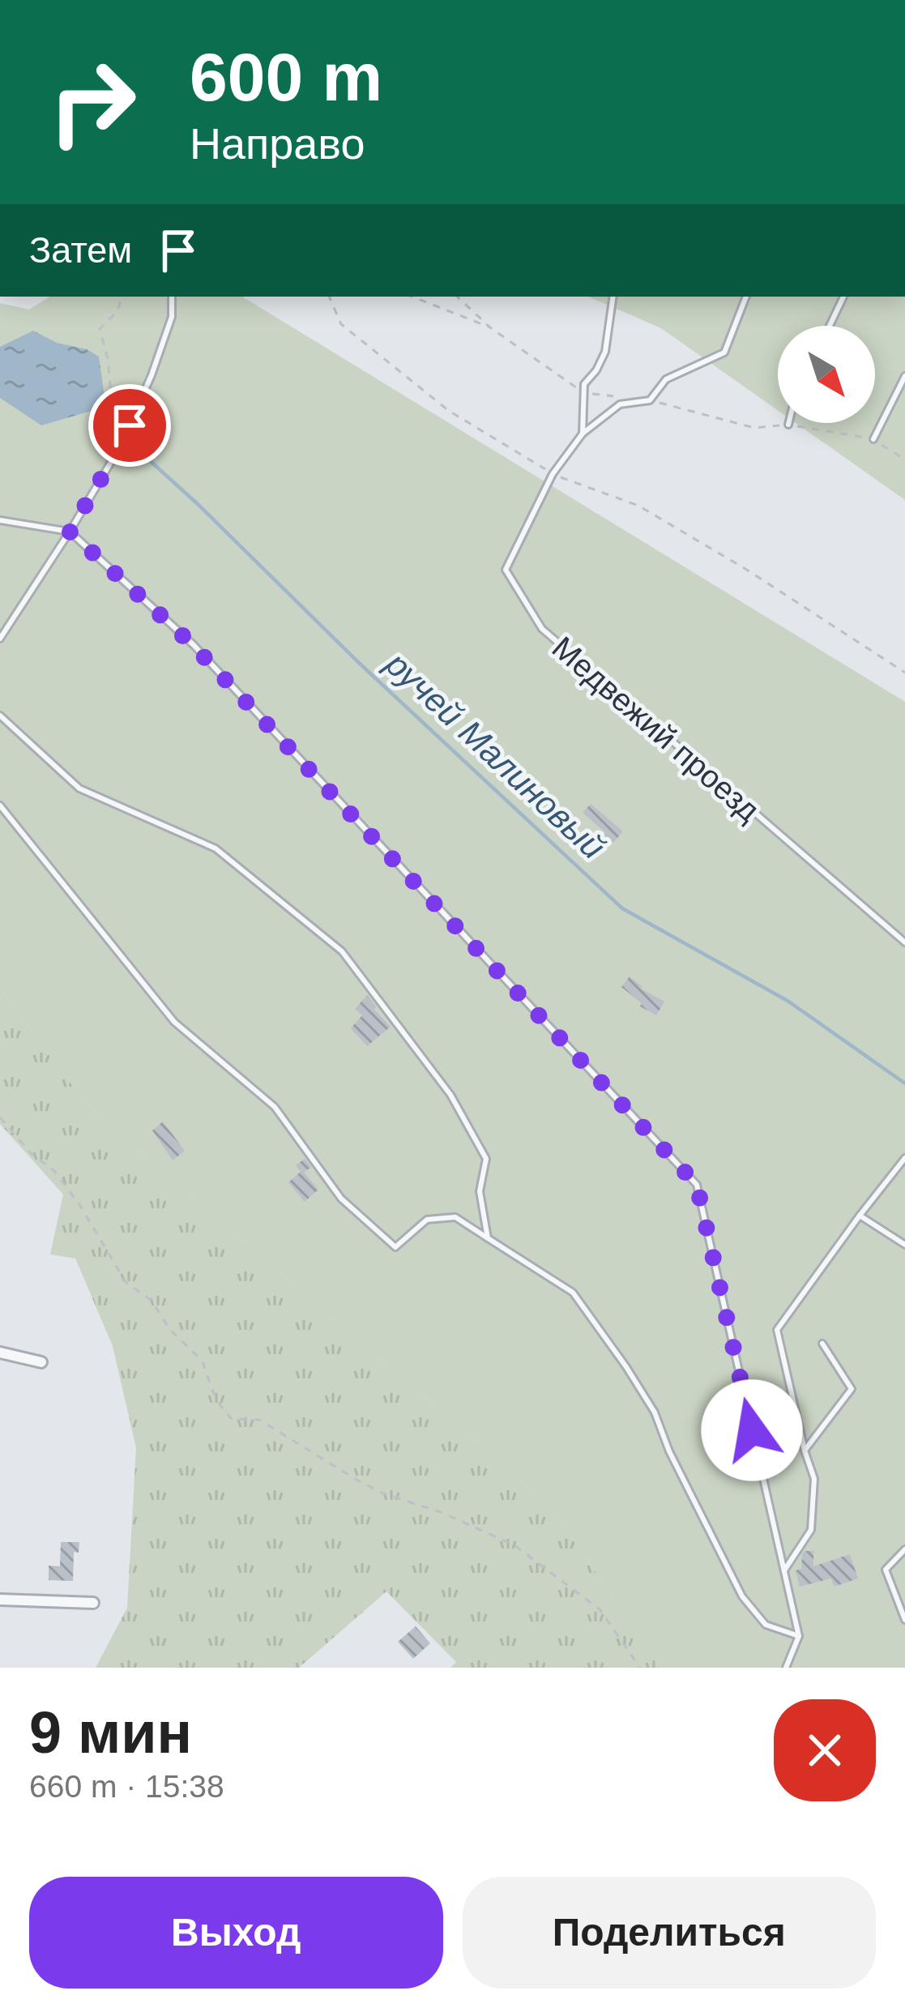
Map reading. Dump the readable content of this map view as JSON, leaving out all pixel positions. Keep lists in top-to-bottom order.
{
  "streets": {
    "lane": ["Медвежий проезд"]
  },
  "water": ["ручей Малиновый"],
  "north": "bottom right",
  "page": {
    "turn": ["600 m", "Направо"],
    "then": "Затем",
    "heading": ["9 мин", "660 m · 15:38"],
    "buttons": ["Выход", "Поделиться"]
  }
}
